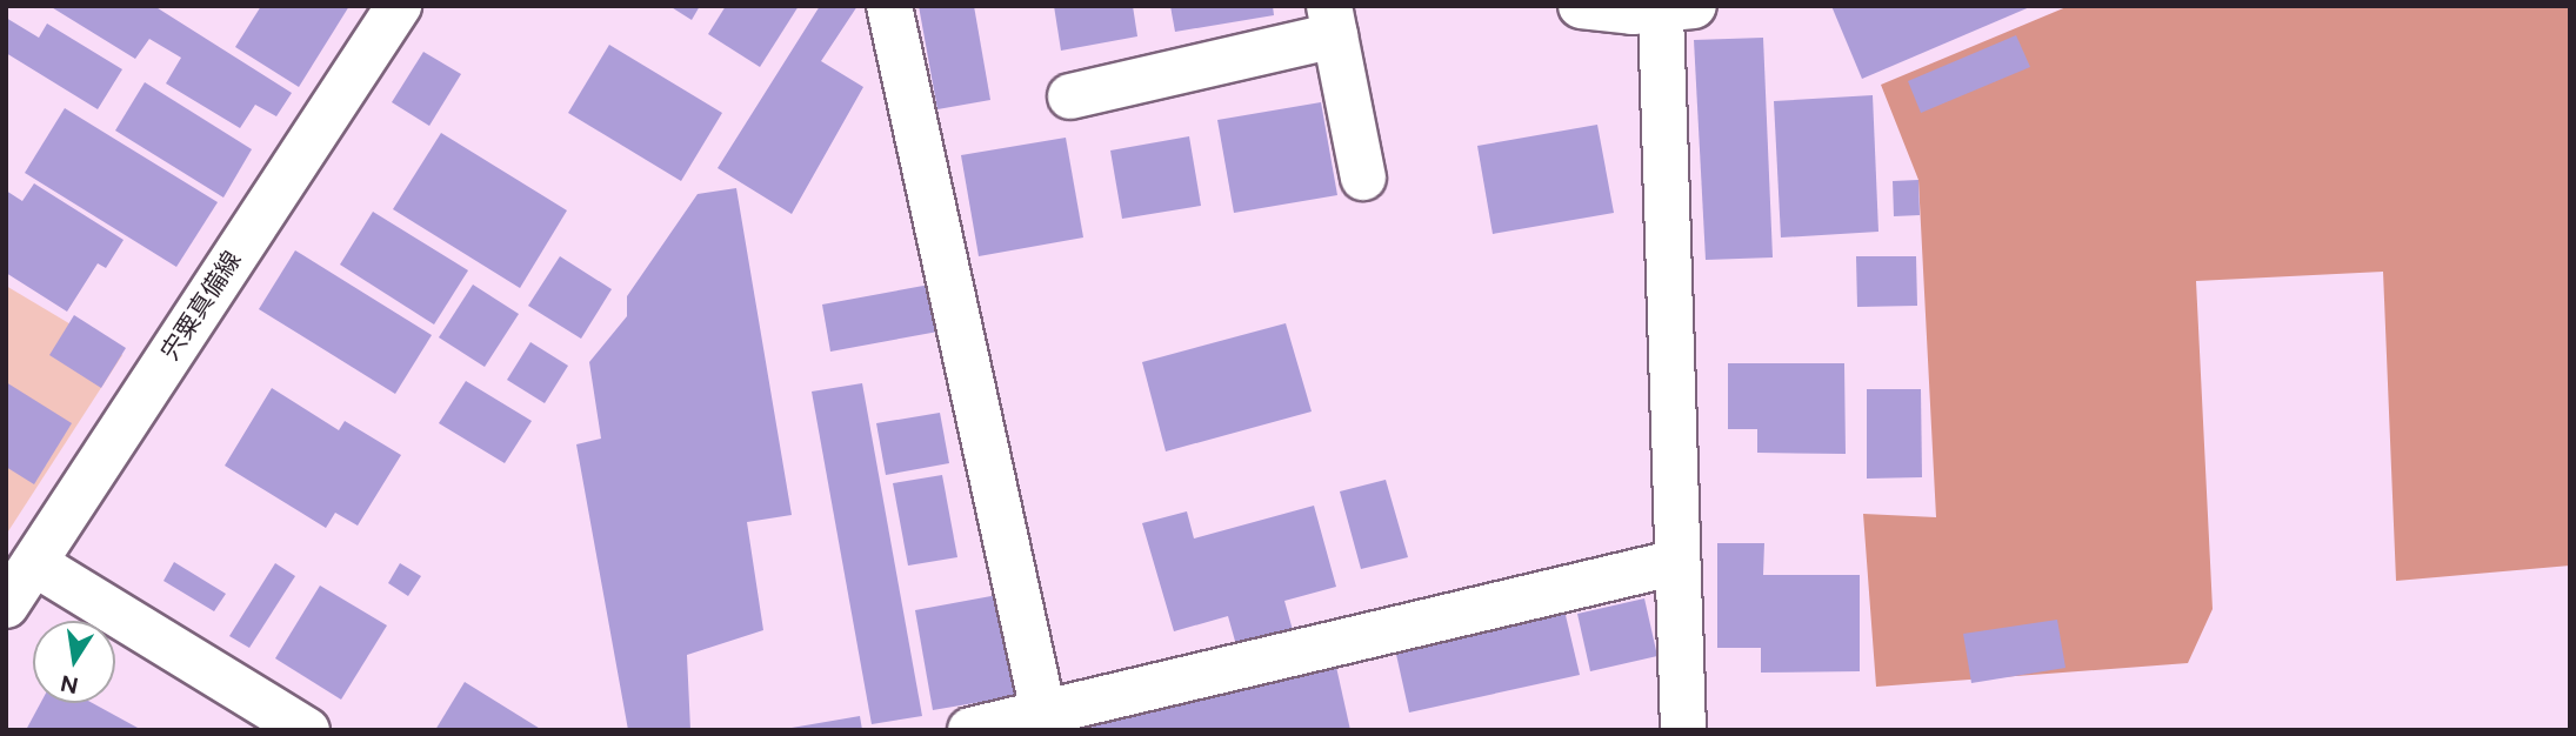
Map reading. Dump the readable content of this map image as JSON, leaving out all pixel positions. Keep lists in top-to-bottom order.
{
  "streets": {
    "street": ["宍粟真備線"]
  },
  "north": "bottom"
}
